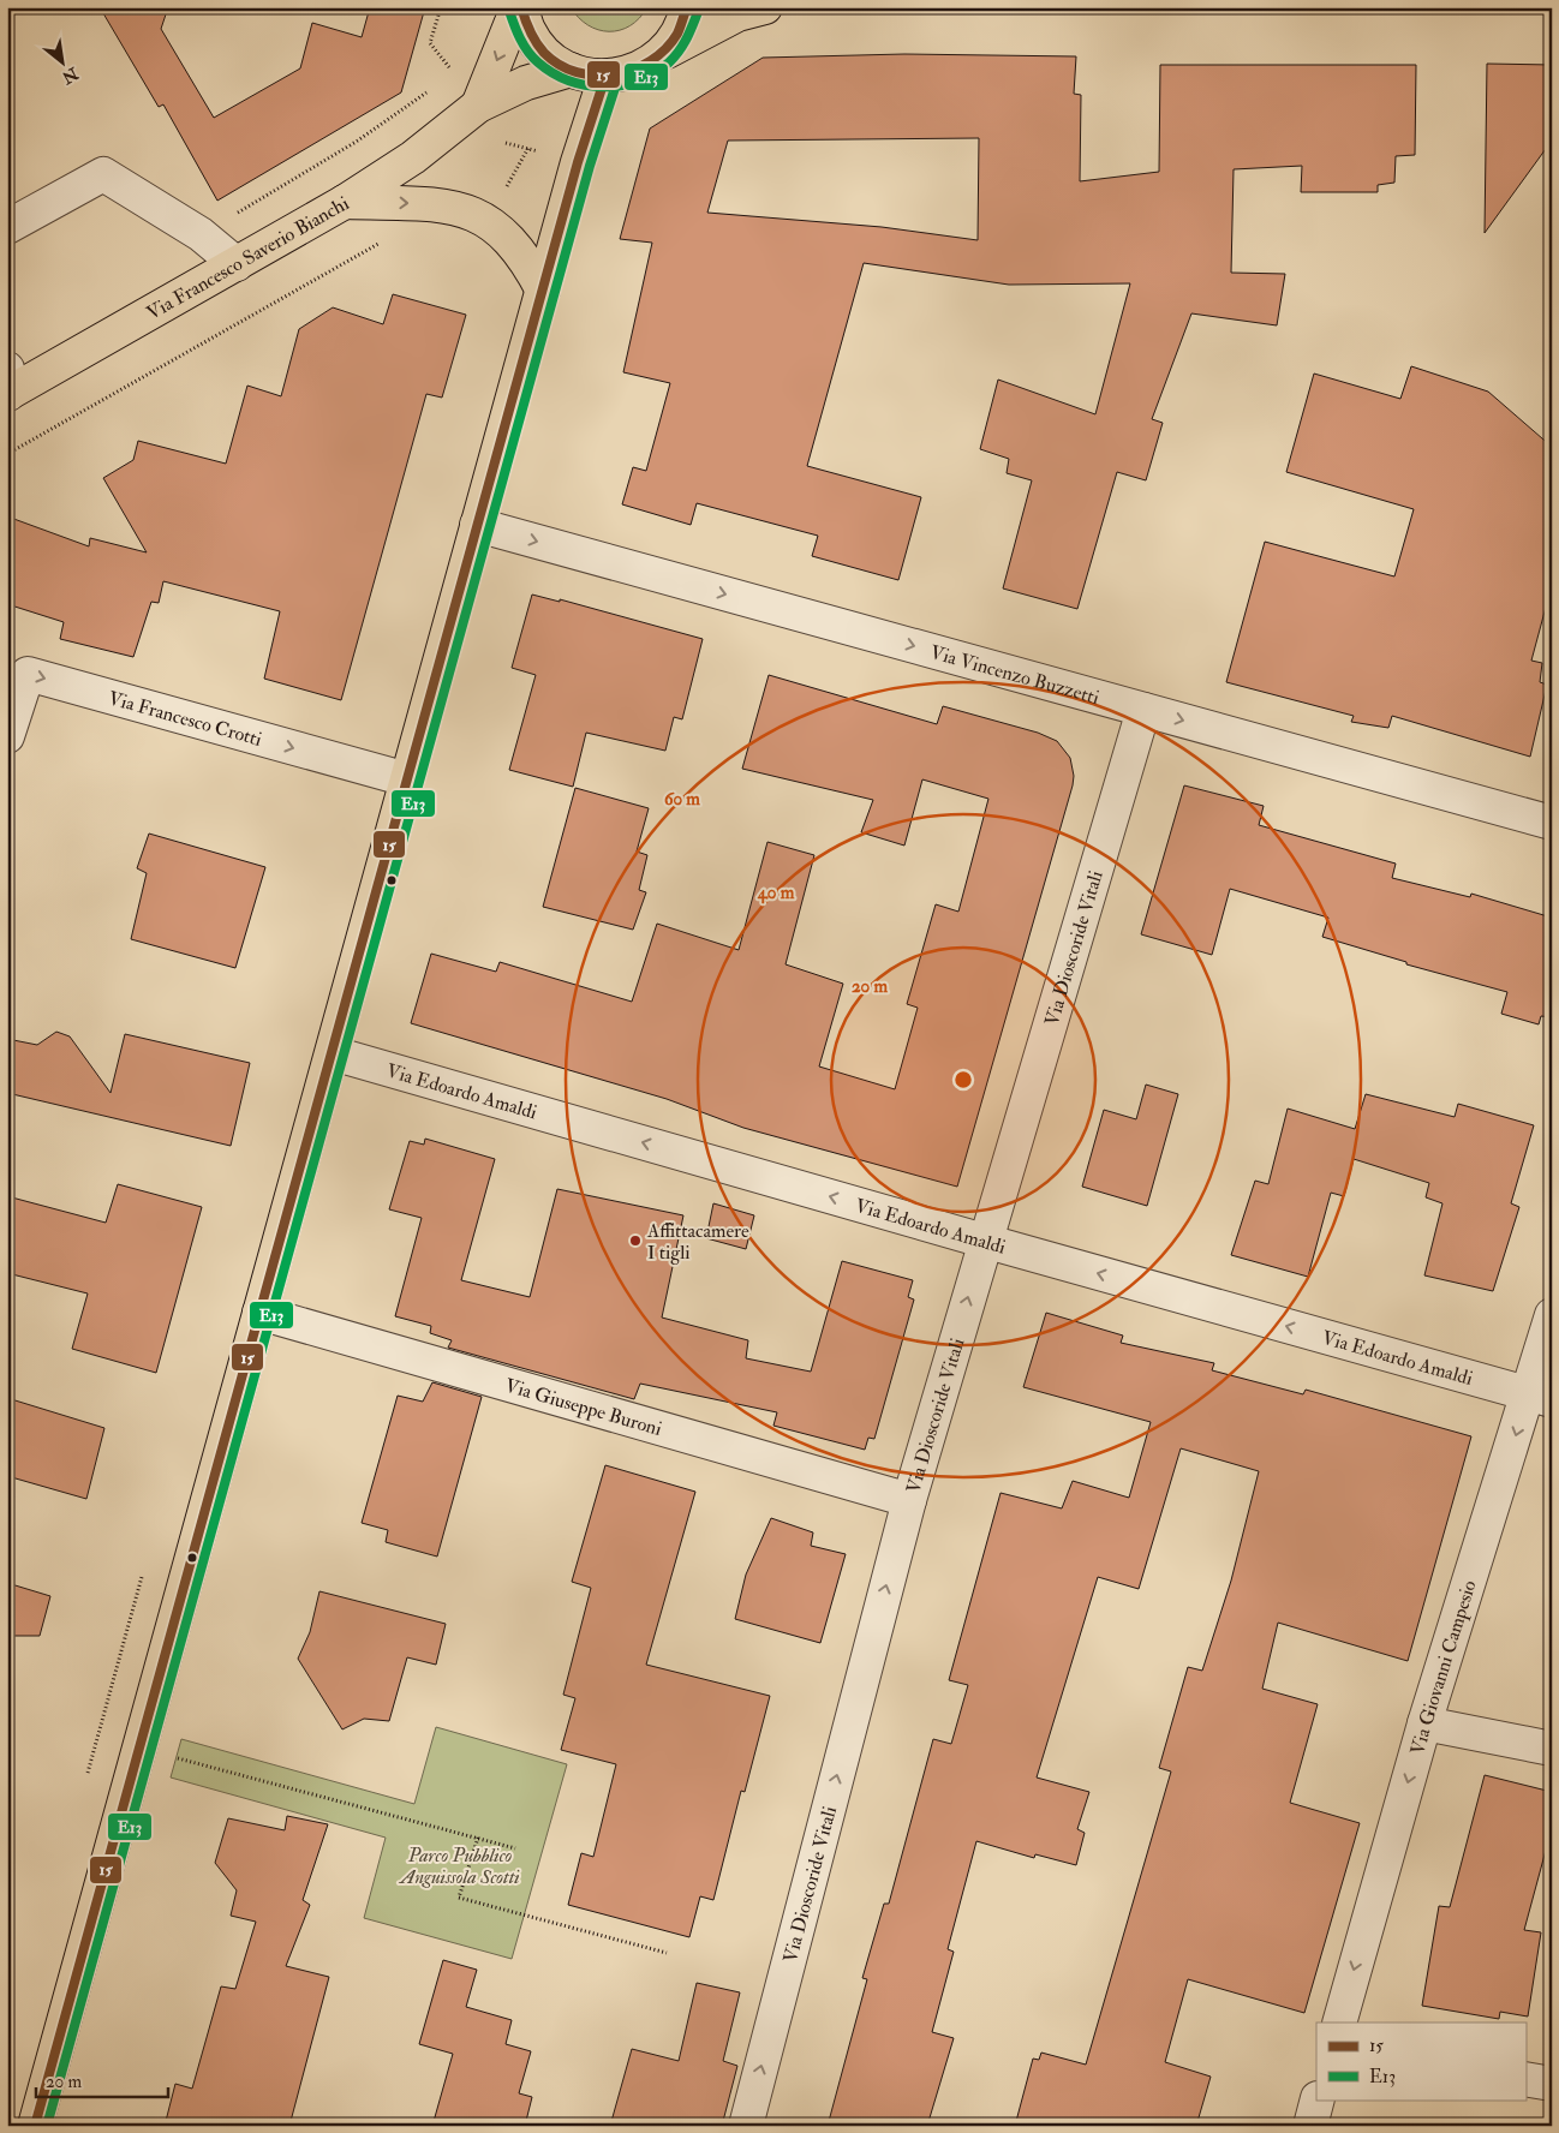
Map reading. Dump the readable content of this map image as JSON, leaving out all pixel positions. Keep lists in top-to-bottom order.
{
  "streets": {
    "main road": ["Via Francesco Saverio Bianchi"],
    "street": [
      "Via Vincenzo Buzzetti",
      "Via Francesco Crotti",
      "Via Dioscoride Vitali",
      "Via Edoardo Amaldi",
      "Via Giuseppe Buroni",
      "Via Giovanni Campesio"
    ]
  },
  "crossings": [
    ["Via Vincenzo Buzzetti", "Via Dioscoride Vitali"],
    ["Via Dioscoride Vitali", "Via Edoardo Amaldi"],
    ["Via Dioscoride Vitali", "Via Giuseppe Buroni"],
    ["Via Edoardo Amaldi", "Via Giovanni Campesio"]
  ],
  "one_way": [
    "Via Vincenzo Buzzetti",
    "Via Francesco Crotti",
    "Via Dioscoride Vitali",
    "Via Edoardo Amaldi",
    "Via Giovanni Campesio"
  ],
  "parks": ["Parco Pubblico Anguissola Scotti"],
  "places": ["Affittacamere I tigli"],
  "lines": ["transit line 15", "transit line E13"],
  "legend": ["15", "E13"],
  "scale_bar": "20 m",
  "north": "bottom right",
  "rings": ["60 m", "40 m", "20 m"]
}
